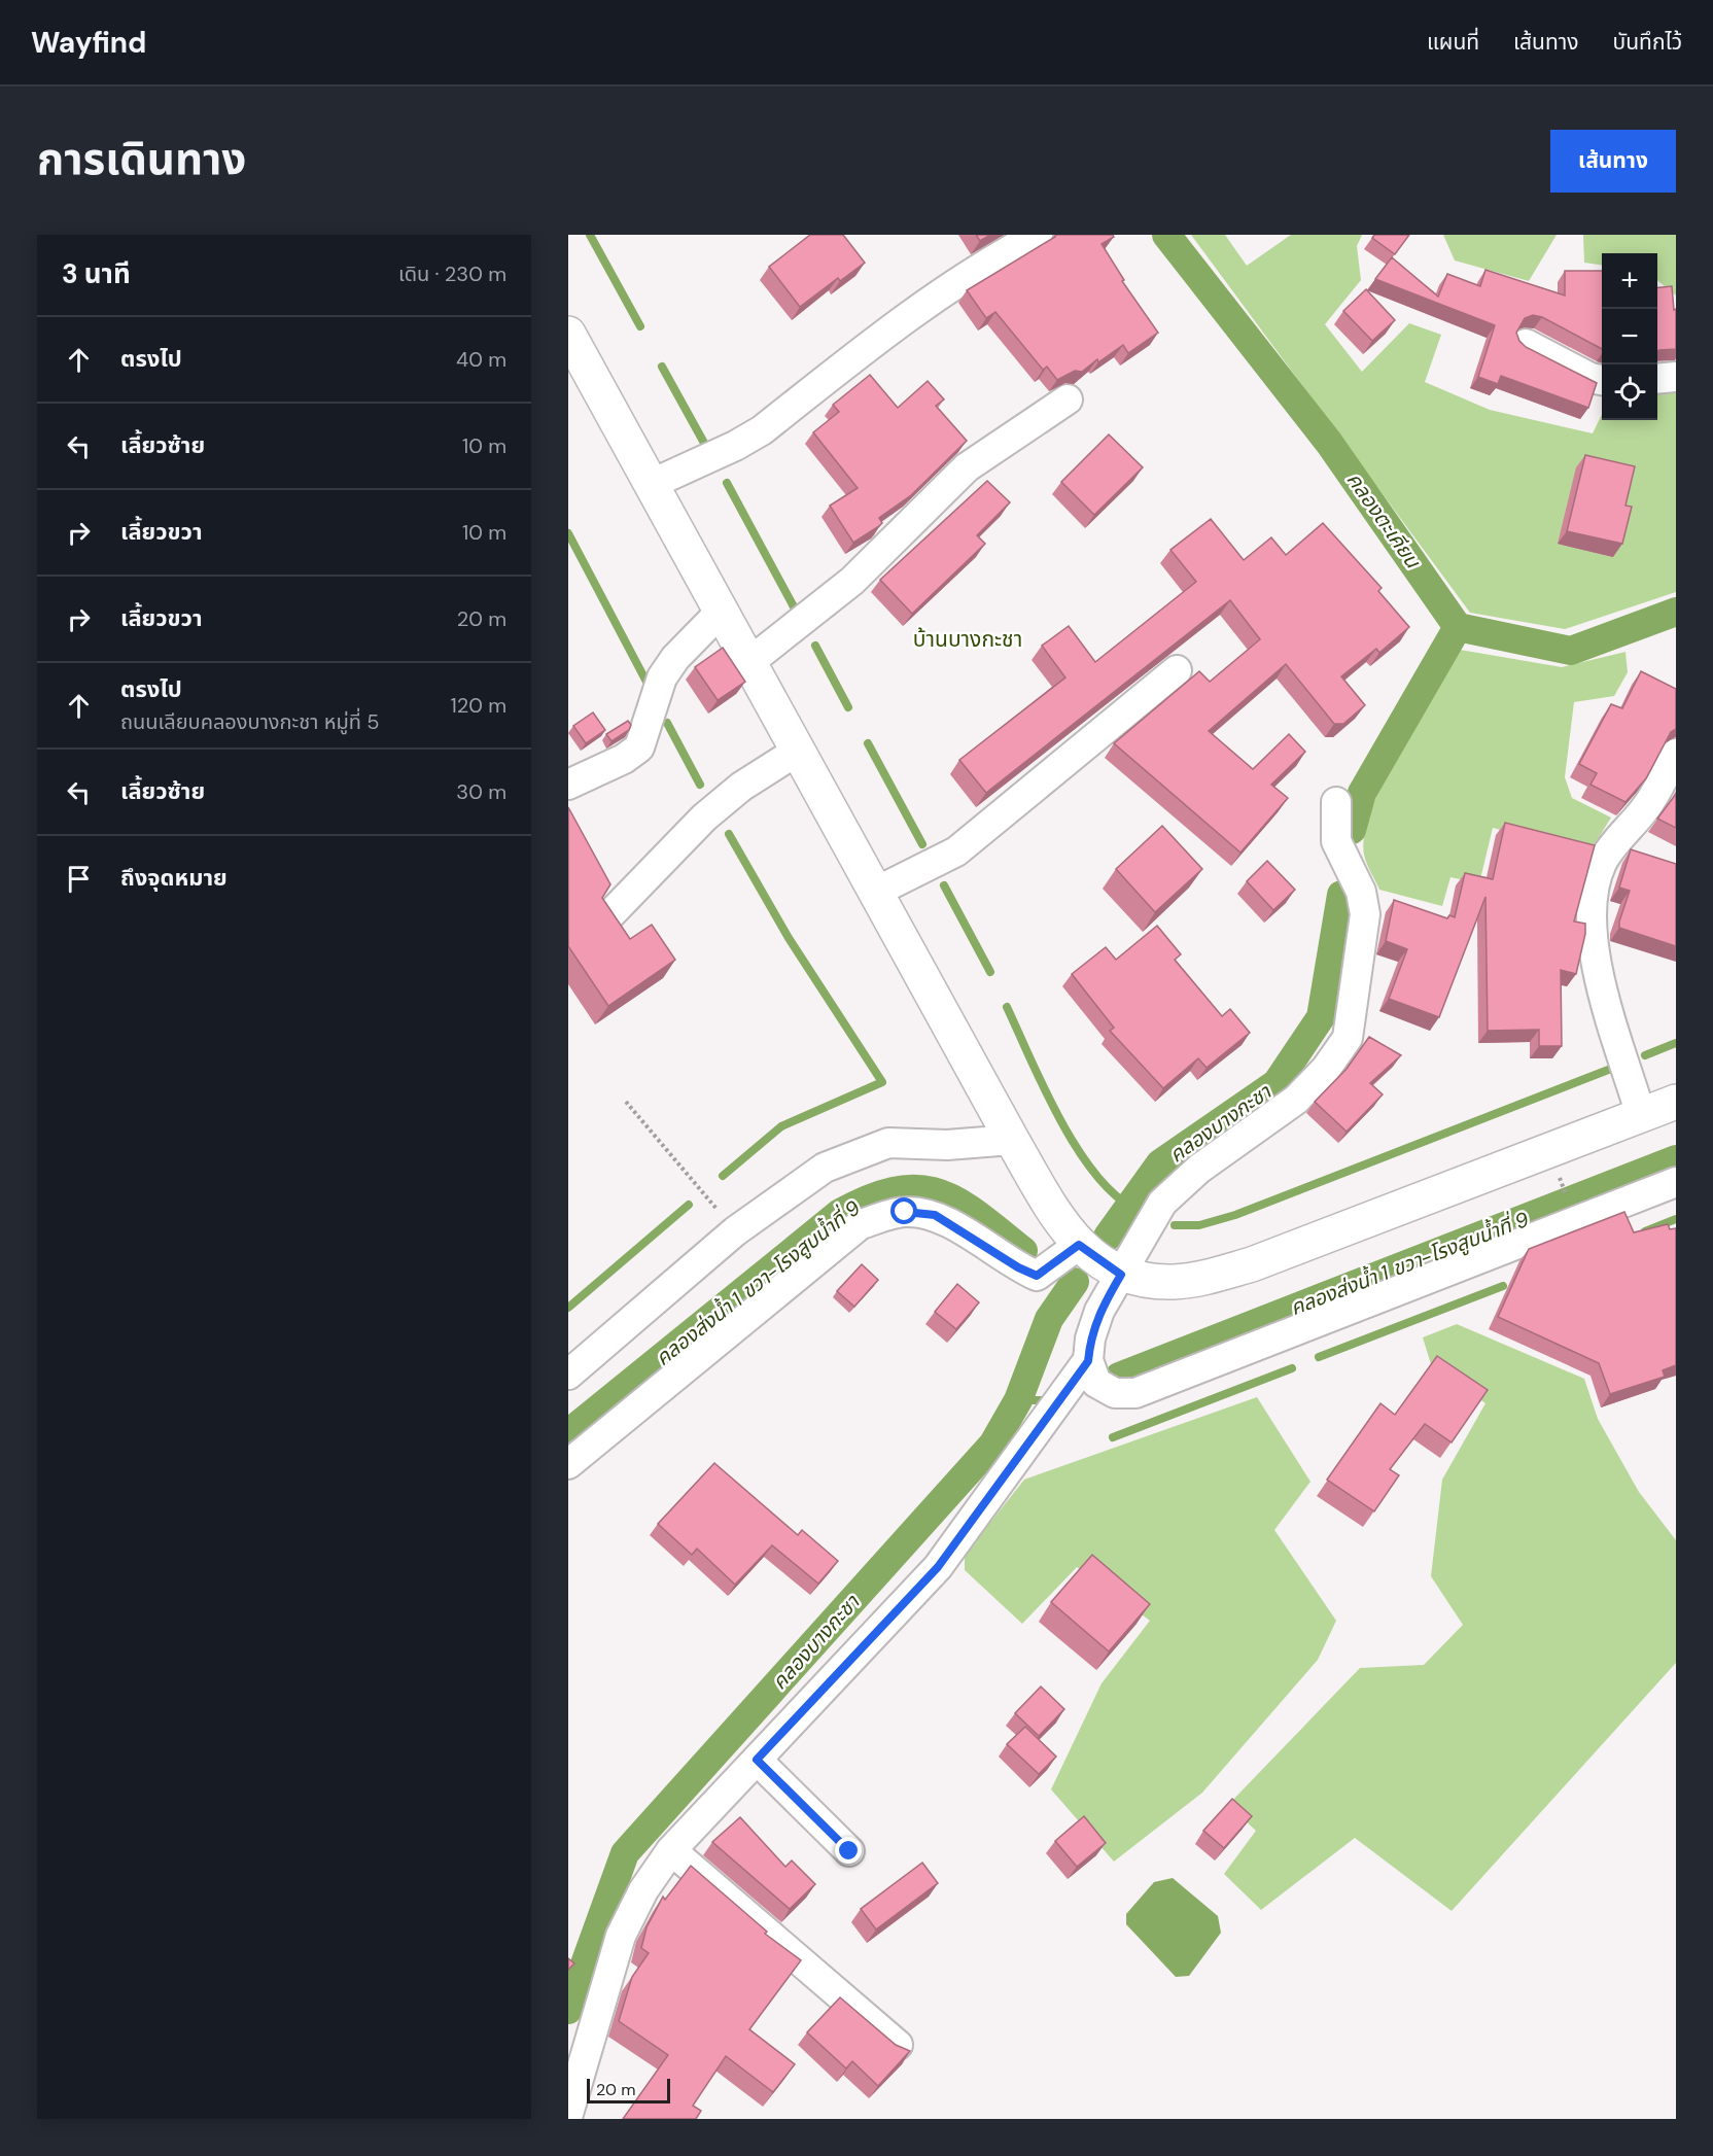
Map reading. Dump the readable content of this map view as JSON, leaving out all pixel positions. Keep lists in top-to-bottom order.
{
  "districts": ["บ้านบางกะชา"],
  "water": ["คลองตะเคียน", "คลองบางกะชา", "คลองส่งน้ำ 1 ขวา-โรงสูบน้ำที่ 9"],
  "scale_bar": "20 m",
  "page": {
    "header": "Wayfind",
    "nav": ["แผนที่", "เส้นทาง", "บันทึกไว้"],
    "title": "การเดินทาง",
    "buttons": "เส้นทาง",
    "heading": ["3 นาที", "เดิน · 230 m"],
    "map_buttons": ["+", "−"],
    "list": [
      ["ตรงไป", "40 m"],
      ["เลี้ยวซ้าย", "10 m"],
      ["เลี้ยวขวา", "10 m"],
      ["เลี้ยวขวา", "20 m"],
      ["ตรงไป", "ถนนเลียบคลองบางกะชา หมู่ที่ 5", "120 m"],
      ["เลี้ยวซ้าย", "30 m"],
      "ถึงจุดหมาย"
    ],
    "scale": "20 m"
  }
}
